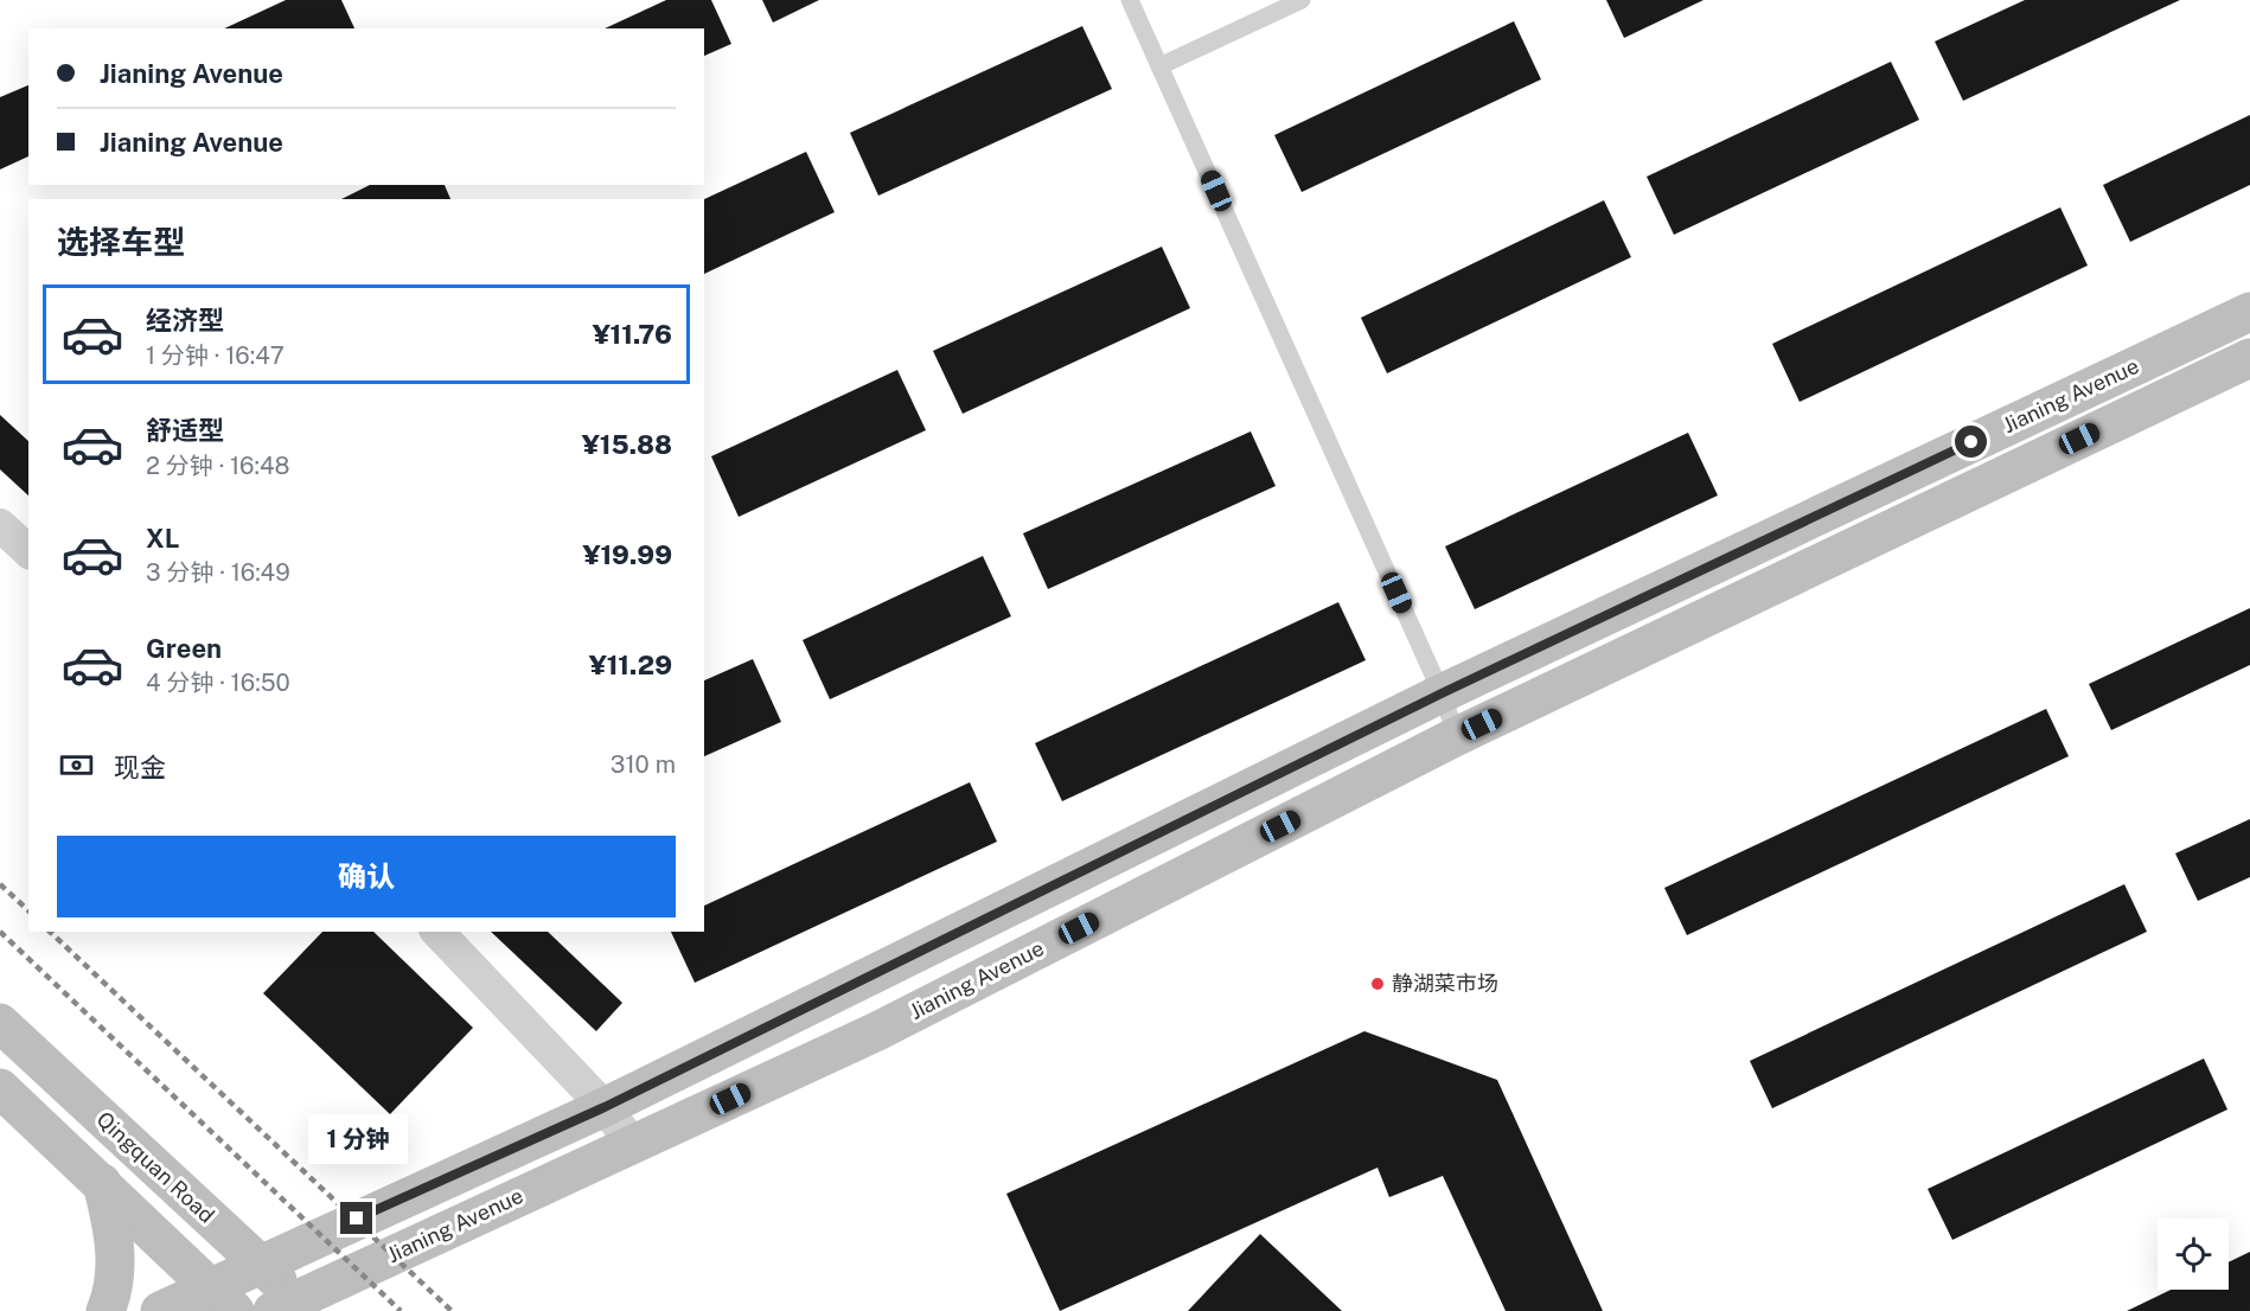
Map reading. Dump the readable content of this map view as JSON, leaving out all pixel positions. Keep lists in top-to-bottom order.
{
  "streets": {
    "main road": ["Jianing Avenue", "Qingquan Road"]
  },
  "crossings": [
    ["Jianing Avenue", "Qingquan Road"]
  ],
  "places": ["静湖菜市场"],
  "page": {
    "banner": ["Jianing Avenue", "Jianing Avenue"],
    "heading": "选择车型",
    "list": [
      {
        "name": "经济型",
        "note": "1 分钟 · 16:47",
        "value": "¥11.76"
      },
      {
        "name": "舒适型",
        "note": "2 分钟 · 16:48",
        "value": "¥15.88"
      },
      {
        "name": "XL",
        "note": "3 分钟 · 16:49",
        "value": "¥19.99"
      },
      {
        "name": "Green",
        "note": "4 分钟 · 16:50",
        "value": "¥11.29"
      }
    ],
    "pay": ["现金", "310 m"],
    "buttons": "确认",
    "bubble": "1 分钟"
  }
}
